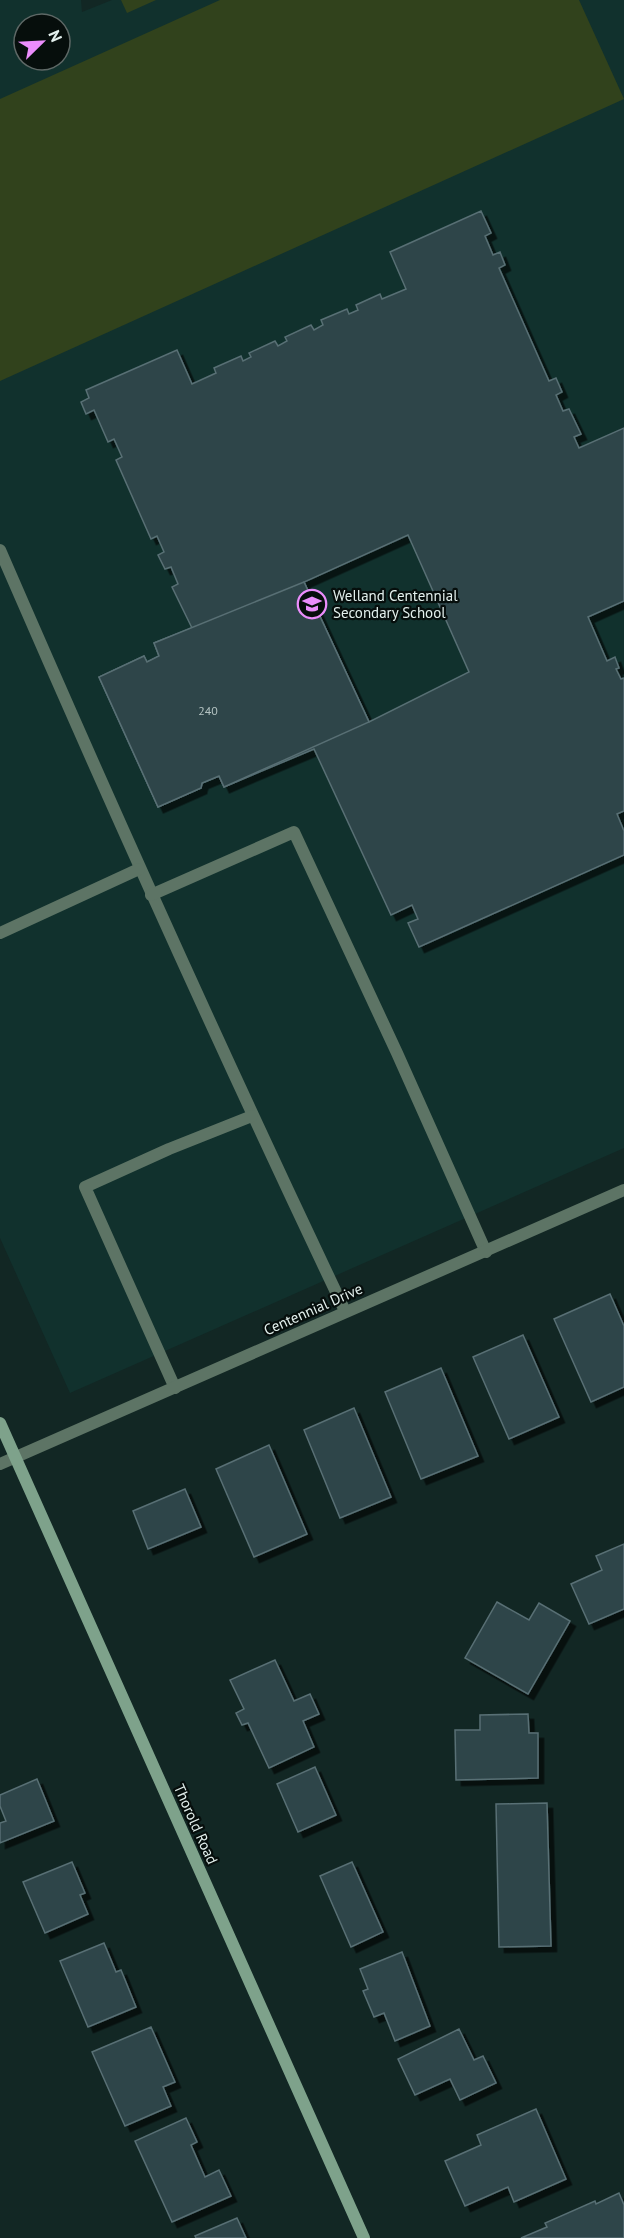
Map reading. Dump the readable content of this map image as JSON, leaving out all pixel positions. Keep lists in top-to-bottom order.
{
  "streets": {
    "street": ["Centennial Drive", "Thorold Road"]
  },
  "crossings": [
    ["Centennial Drive", "Thorold Road"]
  ],
  "places": {
    "school or university": ["Welland Centennial Secondary School"]
  },
  "house_numbers": ["240"],
  "north": "top right"
}
